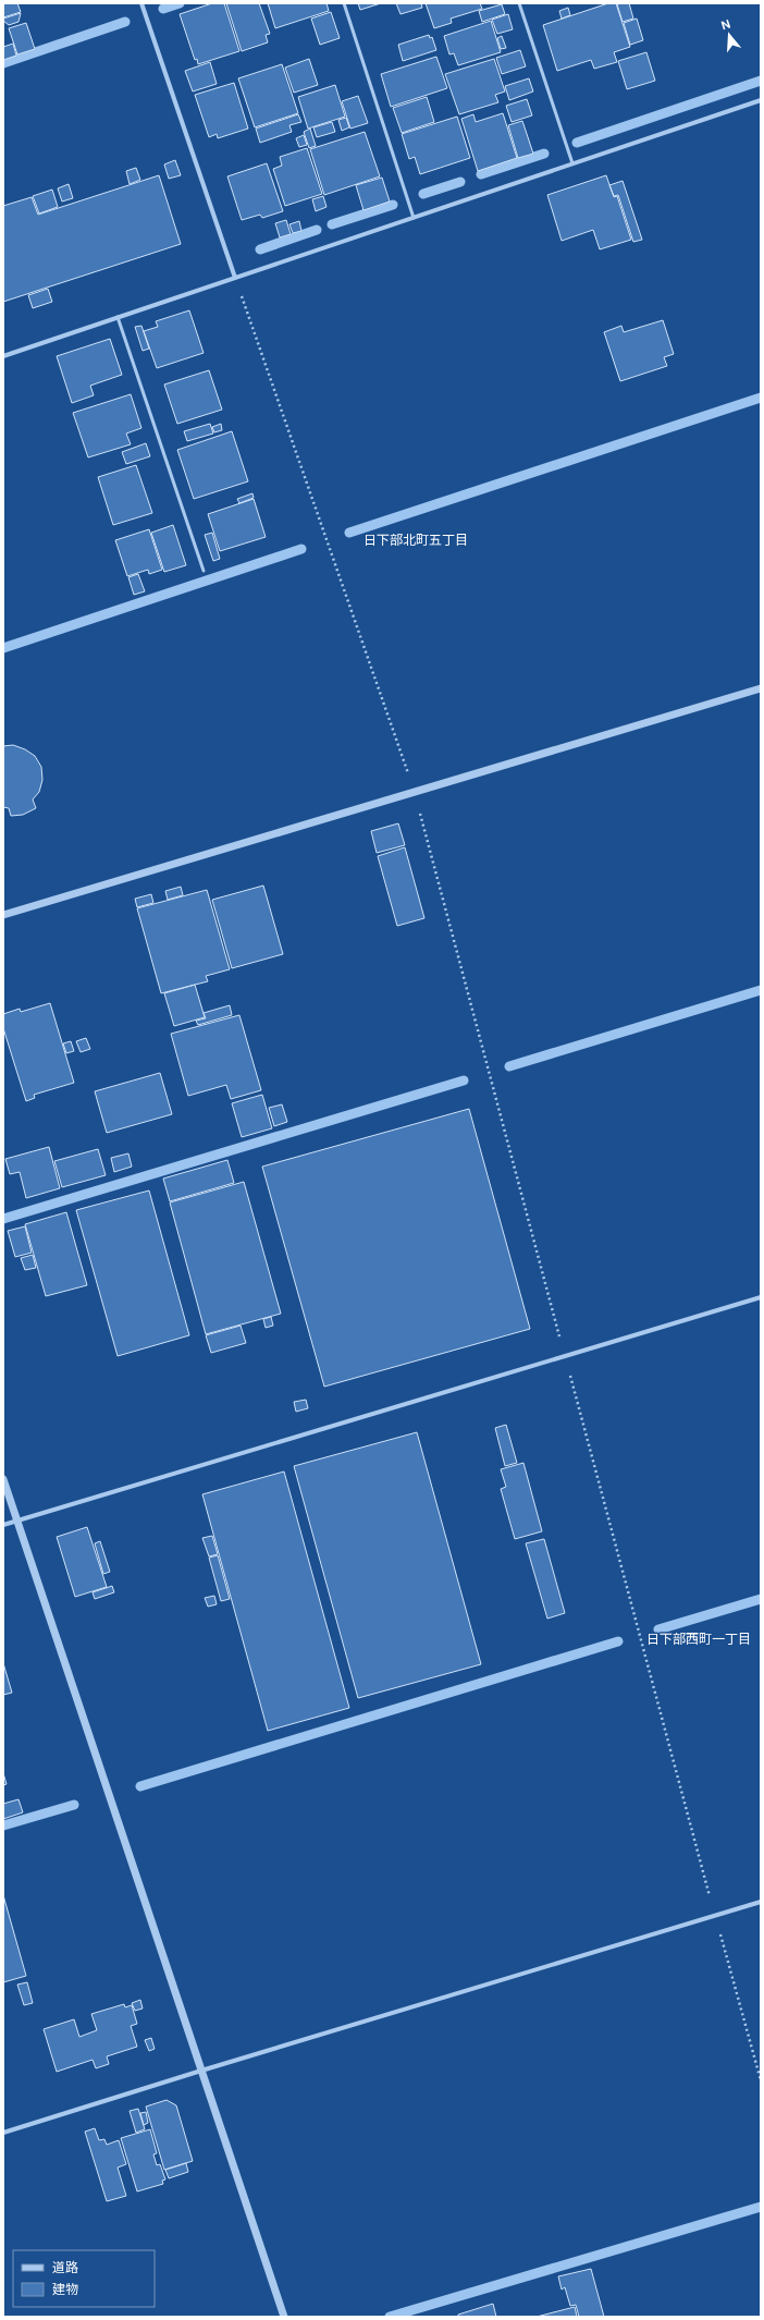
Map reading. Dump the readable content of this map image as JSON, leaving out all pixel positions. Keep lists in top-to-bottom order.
{
  "districts": ["日下部北町五丁目", "日下部西町一丁目"],
  "legend": ["道路", "建物"],
  "north": "top"
}
